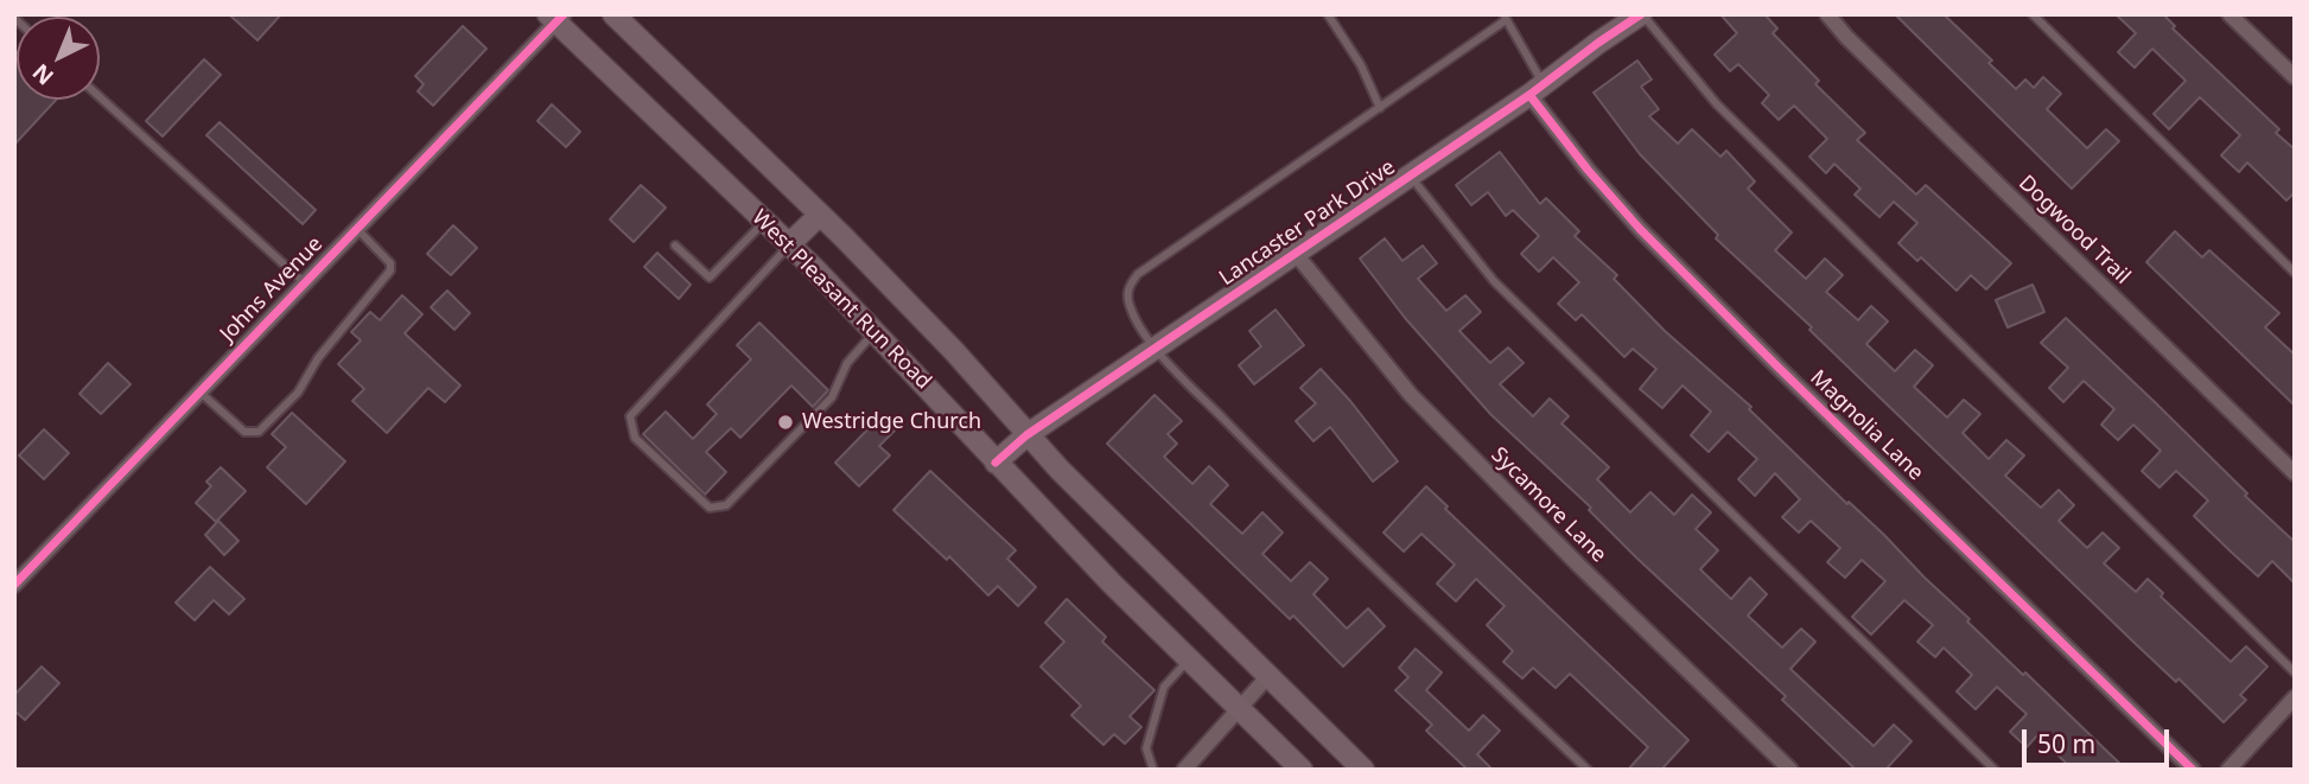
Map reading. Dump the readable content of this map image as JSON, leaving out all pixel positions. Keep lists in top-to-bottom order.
{
  "streets": {
    "main road": ["Lancaster Park Drive", "West Pleasant Run Road"],
    "street": [
      "Dogwood Trail",
      "Johns Avenue",
      "Magnolia Lane",
      "Sycamore Lane"
    ]
  },
  "crossings": [
    ["Lancaster Park Drive", "West Pleasant Run Road"],
    ["Lancaster Park Drive", "Magnolia Lane"],
    ["Lancaster Park Drive", "Sycamore Lane"],
    ["Johns Avenue", "West Pleasant Run Road"]
  ],
  "places": ["Westridge Church"],
  "scale_bar": "50 m",
  "north": "bottom left"
}
